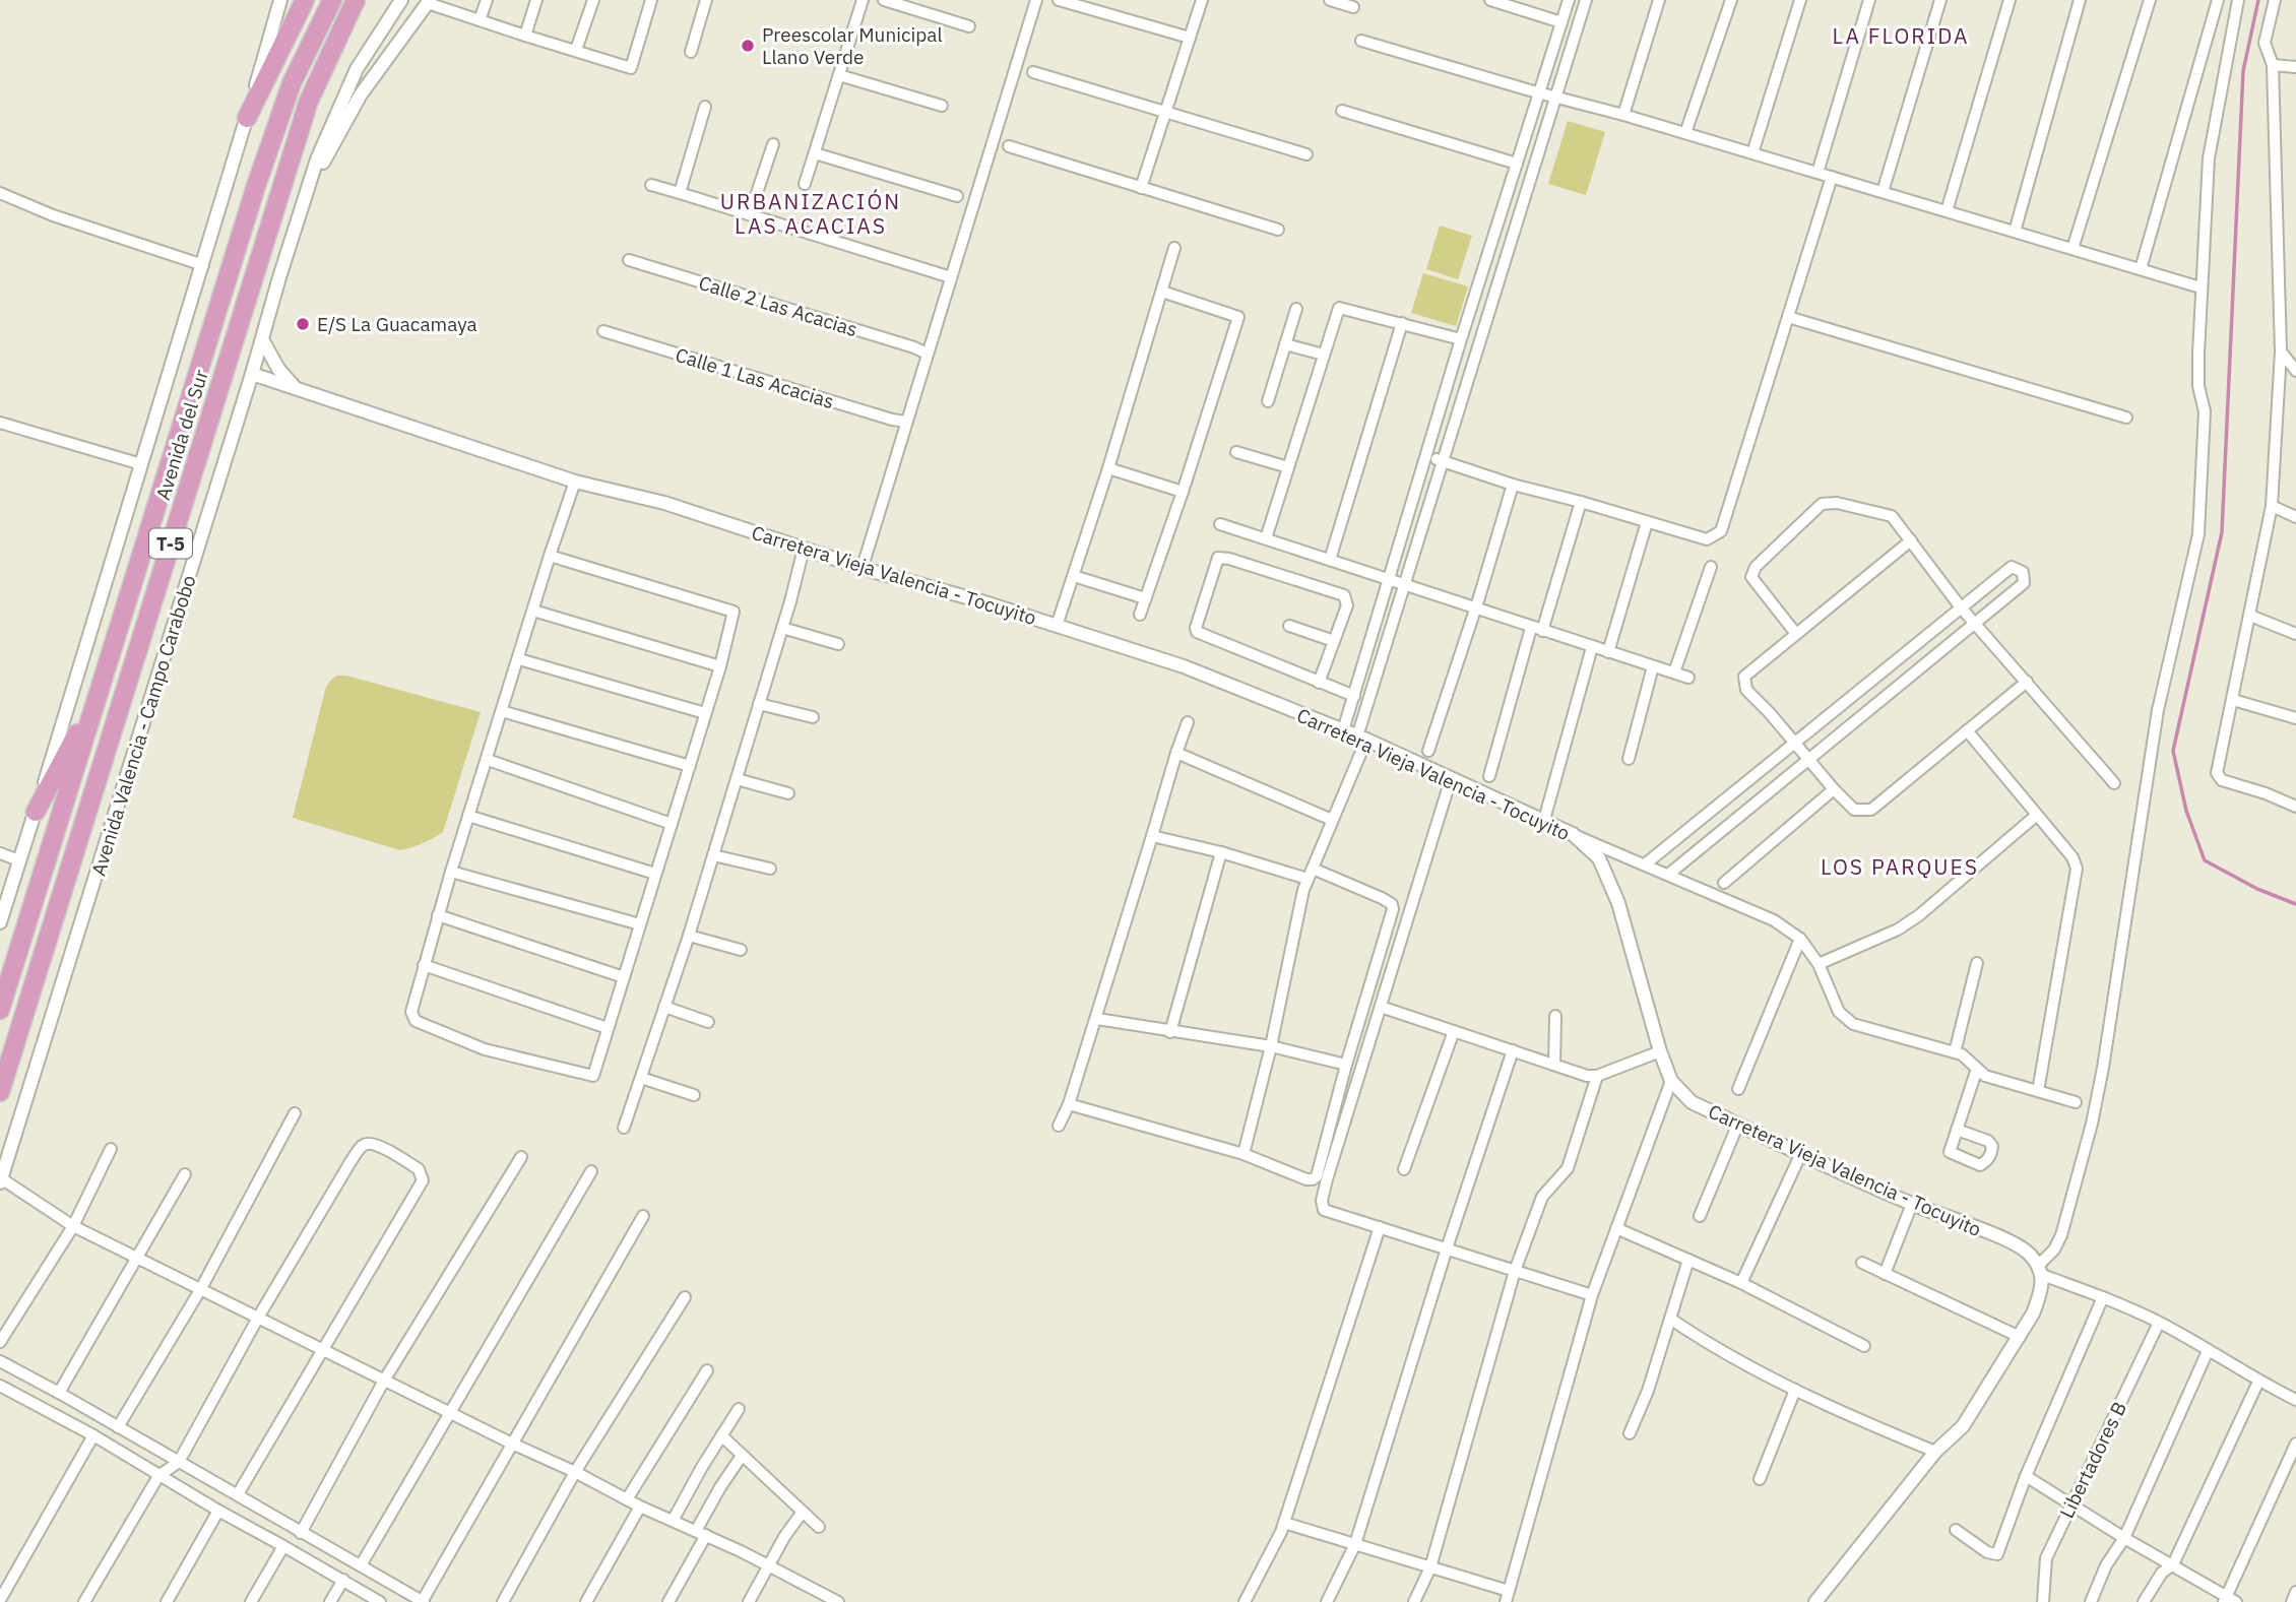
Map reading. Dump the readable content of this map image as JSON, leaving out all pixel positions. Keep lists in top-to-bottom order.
{
  "streets": {
    "highway": ["Avenida del Sur", "T-5"],
    "street": [
      "Calle 2 Las Acacias",
      "Calle 1 Las Acacias",
      "Carretera Vieja Valencia - Tocuyito",
      "Avenida Valencia - Campo Carabobo",
      "Libertadores B"
    ]
  },
  "crossings": [
    ["Carretera Vieja Valencia - Tocuyito", "Avenida Valencia - Campo Carabobo"]
  ],
  "districts": ["LA FLORIDA", "URBANIZACIÓN LAS ACACIAS", "LOS PARQUES"],
  "places": ["Preescolar Municipal Llano Verde", "E/S La Guacamaya"]
}
